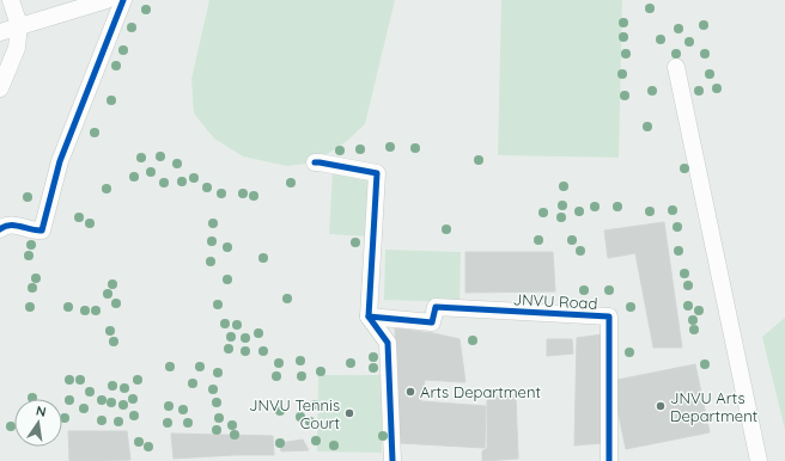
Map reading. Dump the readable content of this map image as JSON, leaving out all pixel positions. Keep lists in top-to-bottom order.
{
  "streets": {
    "street": ["JNVU Road"]
  },
  "places": ["Arts Department", "JNVU Arts Department", "JNVU Tennis Court"],
  "north": "top"
}
